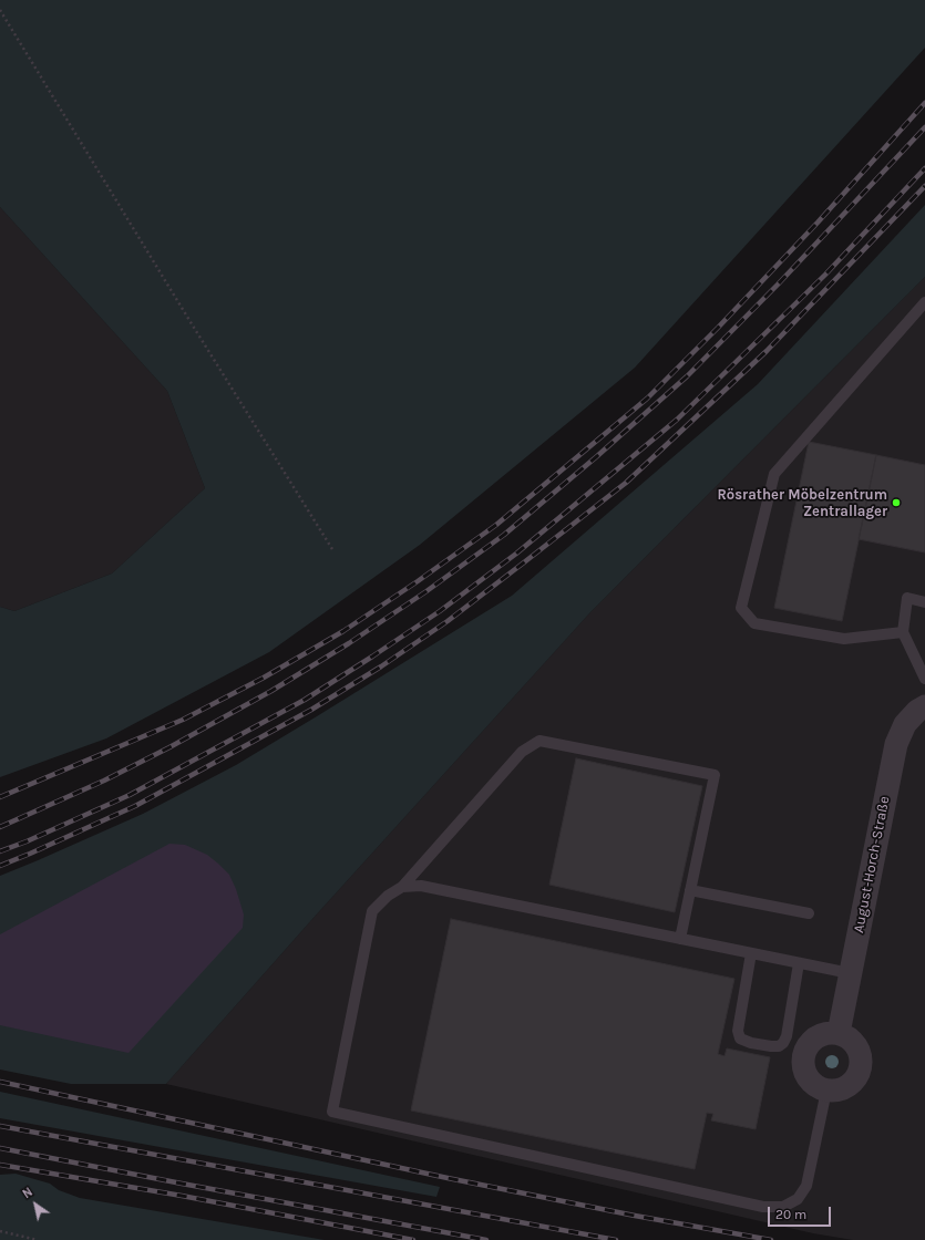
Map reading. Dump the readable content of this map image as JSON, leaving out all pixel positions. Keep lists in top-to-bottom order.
{
  "streets": {
    "street": ["August-Horch-Straße"]
  },
  "places": ["Rösrather Möbelzentrum Zentrallager"],
  "scale_bar": "20 m",
  "north": "top left"
}
